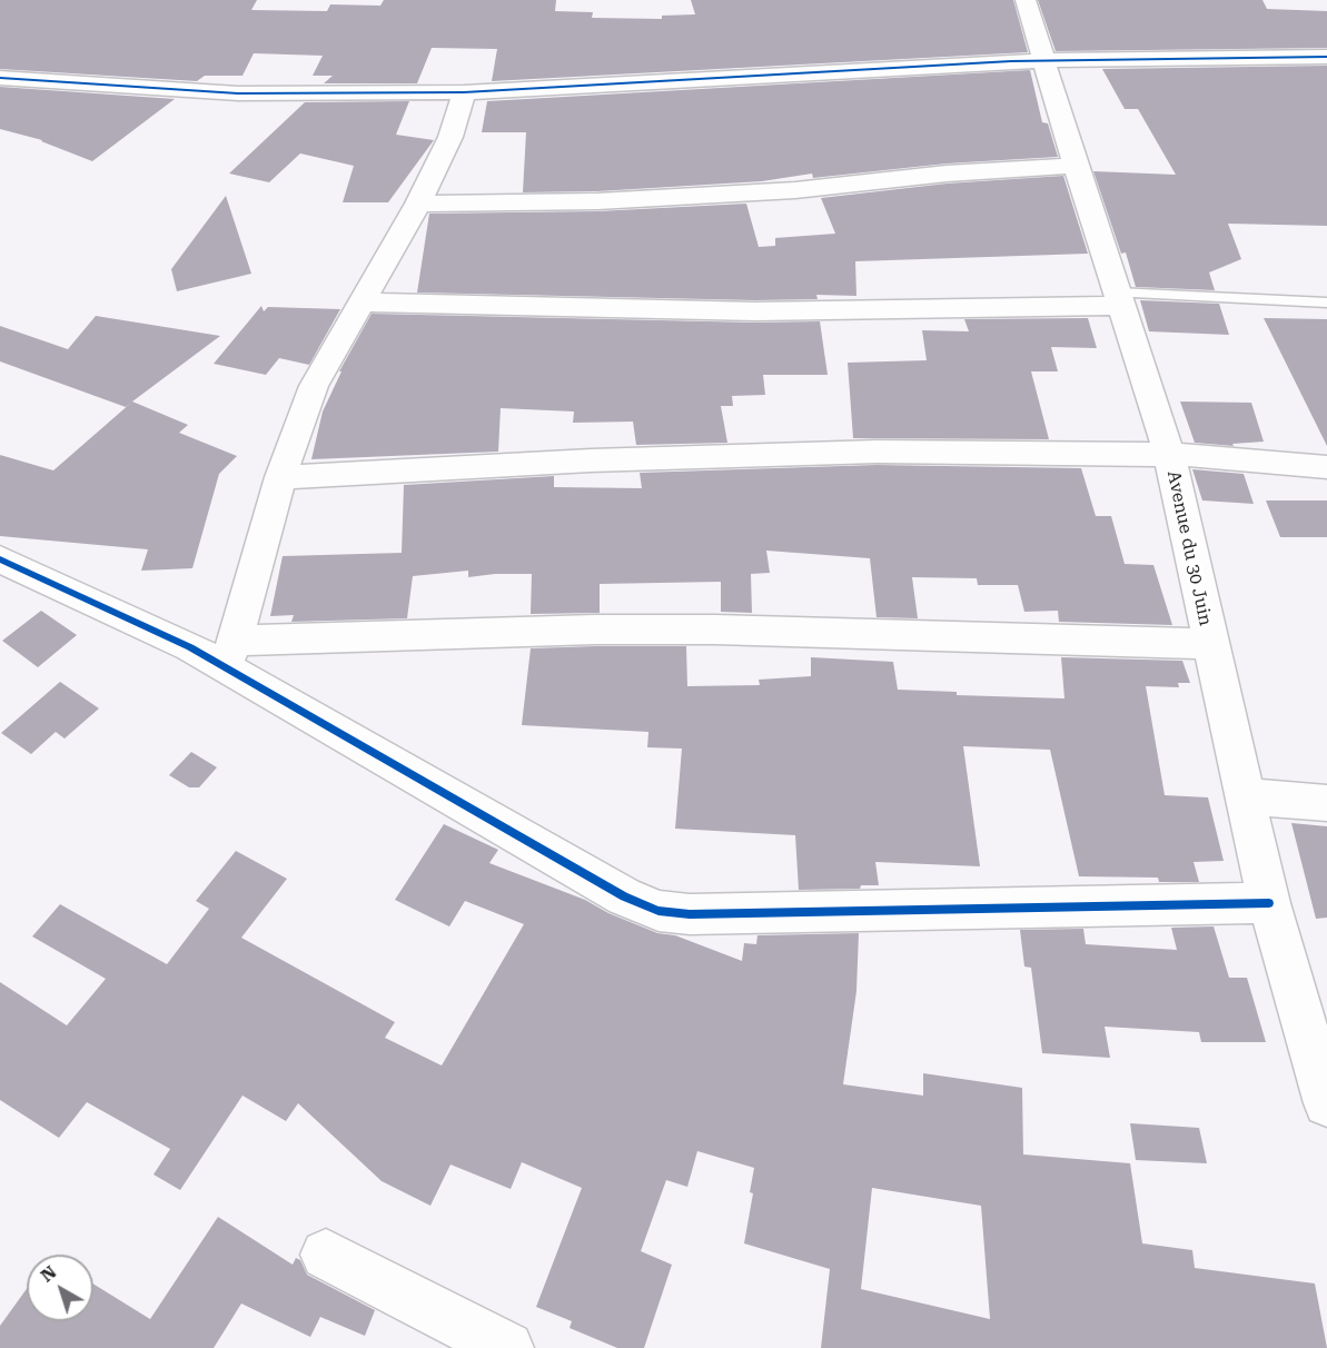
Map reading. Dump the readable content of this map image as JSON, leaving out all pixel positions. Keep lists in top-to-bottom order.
{
  "streets": {
    "street": ["Avenue du 30 Juin"]
  },
  "north": "top left"
}
